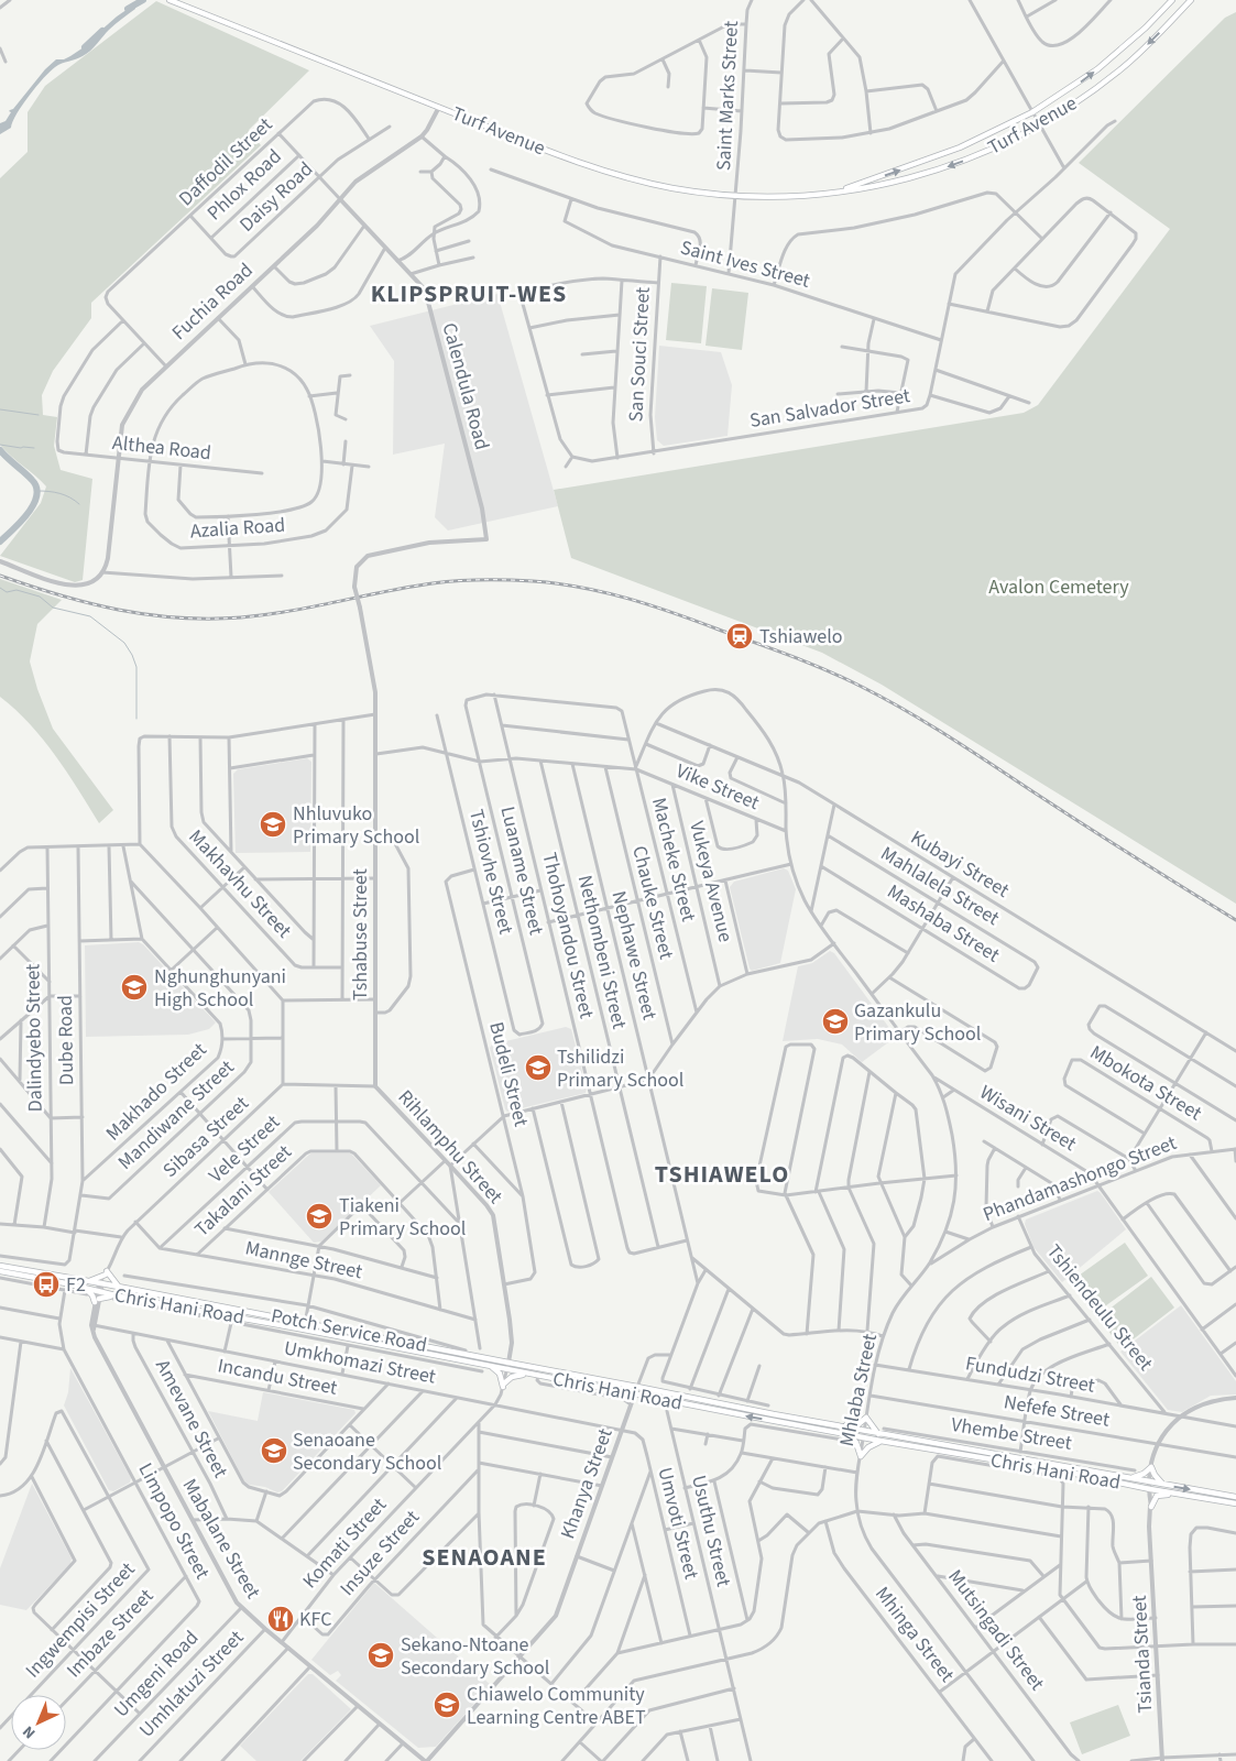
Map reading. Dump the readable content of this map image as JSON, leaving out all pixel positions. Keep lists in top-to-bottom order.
{
  "streets": {
    "main road": ["Turf Avenue", "Chris Hani Road"],
    "street": [
      "Saint Marks Street",
      "Daffodil Street",
      "Phlox Road",
      "Daisy Road",
      "Saint Ives Street",
      "Fuchia Road",
      "San Souci Street",
      "Calendula Road",
      "San Salvador Street",
      "Althea Road",
      "Azalia Road",
      "Vike Street",
      "Macheke Street",
      "Kubayi Street",
      "Luaname Street",
      "Tshiovhe Street",
      "Vukeya Avenue",
      "Makhavhu Street",
      "Mahlalela Street",
      "Chauke Street",
      "Mashaba Street",
      "Tshabuse Street",
      "Thohoyandou Street",
      "Nethombeni Street",
      "Nephawe Street",
      "Dalindyebo Street",
      "Dube Road",
      "Budeli Street",
      "Mbokota Street",
      "Makhado Street",
      "Mandiwane Street",
      "Wisani Street",
      "Sibasa Street",
      "Rihlamphu Street",
      "Vele Street",
      "Phandamashongo Street",
      "Takalani Street",
      "Mannge Street",
      "Tshiendeulu Street",
      "Potch Service Road",
      "Umkhomazi Street",
      "Fundudzi Street",
      "Incandu Street",
      "Mhlaba Street",
      "Nefefe Street",
      "Amevane Street",
      "Vhembe Street",
      "Khanya Street",
      "Limpopo Street",
      "Umvoti Street",
      "Usuthu Street",
      "Mabalane Street",
      "Komati Street",
      "Insuze Street",
      "Ingwempisi Street",
      "Mutsingadi Street",
      "Imbaze Street",
      "Mhinga Street",
      "Tsianda Street",
      "Umgeni Road",
      "Umhlatuzi Street"
    ]
  },
  "crossings": [
    ["Saint Marks Street", "Turf Avenue"],
    ["Saint Marks Street", "Saint Ives Street"],
    ["Turf Avenue", "Fuchia Road"],
    ["Daffodil Street", "Daisy Road"],
    ["Daffodil Street", "Calendula Road"],
    ["Daffodil Street", "Althea Road"],
    ["Phlox Road", "Daisy Road"],
    ["Phlox Road", "Calendula Road"],
    ["Daisy Road", "Calendula Road"],
    ["Saint Ives Street", "San Souci Street"],
    ["Saint Ives Street", "San Salvador Street"],
    ["Fuchia Road", "Calendula Road"],
    ["Fuchia Road", "Althea Road"],
    ["San Souci Street", "San Salvador Street"],
    ["Calendula Road", "Tshabuse Street"],
    ["Althea Road", "Azalia Road"],
    ["Vike Street", "Macheke Street"],
    ["Vike Street", "Luaname Street"],
    ["Vike Street", "Vukeya Avenue"],
    ["Vike Street", "Chauke Street"],
    ["Vike Street", "Thohoyandou Street"],
    ["Vike Street", "Nethombeni Street"],
    ["Vike Street", "Nephawe Street"],
    ["Vike Street", "Mhlaba Street"],
    ["Macheke Street", "Luaname Street"],
    ["Macheke Street", "Thohoyandou Street"],
    ["Macheke Street", "Mhlaba Street"],
    ["Kubayi Street", "Mhlaba Street"],
    ["Luaname Street", "Tshiovhe Street"],
    ["Luaname Street", "Thohoyandou Street"],
    ["Tshiovhe Street", "Budeli Street"],
    ["Mahlalela Street", "Mashaba Street"],
    ["Tshabuse Street", "Rihlamphu Street"],
    ["Thohoyandou Street", "Nethombeni Street"],
    ["Thohoyandou Street", "Nephawe Street"],
    ["Dube Road", "Makhado Street"],
    ["Dube Road", "Mandiwane Street"],
    ["Budeli Street", "Rihlamphu Street"],
    ["Mbokota Street", "Phandamashongo Street"],
    ["Wisani Street", "Phandamashongo Street"],
    ["Wisani Street", "Mhlaba Street"],
    ["Sibasa Street", "Chris Hani Road"],
    ["Sibasa Street", "Mabalane Street"],
    ["Rihlamphu Street", "Chris Hani Road"],
    ["Rihlamphu Street", "Komati Street"],
    ["Vele Street", "Mannge Street"],
    ["Phandamashongo Street", "Tshiendeulu Street"],
    ["Phandamashongo Street", "Mhlaba Street"],
    ["Takalani Street", "Mannge Street"],
    ["Chris Hani Road", "Mhlaba Street"],
    ["Chris Hani Road", "Khanya Street"],
    ["Chris Hani Road", "Mabalane Street"],
    ["Chris Hani Road", "Komati Street"],
    ["Chris Hani Road", "Tsianda Street"],
    ["Tshiendeulu Street", "Fundudzi Street"],
    ["Umkhomazi Street", "Amevane Street"],
    ["Umkhomazi Street", "Khanya Street"],
    ["Umkhomazi Street", "Umvoti Street"],
    ["Umkhomazi Street", "Mabalane Street"],
    ["Umkhomazi Street", "Komati Street"],
    ["Fundudzi Street", "Mhlaba Street"],
    ["Mhlaba Street", "Nefefe Street"],
    ["Nefefe Street", "Tsianda Street"],
    ["Khanya Street", "Umvoti Street"],
    ["Khanya Street", "Mabalane Street"],
    ["Limpopo Street", "Imbaze Street"],
    ["Mabalane Street", "Komati Street"],
    ["Mabalane Street", "Umgeni Road"],
    ["Mabalane Street", "Umhlatuzi Street"],
    ["Komati Street", "Insuze Street"]
  ],
  "districts": ["KLIPSPRUIT-WES", "TSHIAWELO", "SENAOANE"],
  "parks": ["Avalon Cemetery"],
  "places": {
    "station": ["Tshiawelo"],
    "school or university": [
      "Nhluvuko Primary School",
      "Nghunghunyani High School",
      "Gazankulu Primary School",
      "Tshilidzi Primary School",
      "Tiakeni Primary School",
      "Senaoane Secondary School",
      "Sekano-Ntoane Secondary School",
      "Chiawelo Community Learning Centre ABET"
    ],
    "bus stop": ["F2"],
    "restaurant": ["KFC"]
  },
  "north": "bottom left"
}
